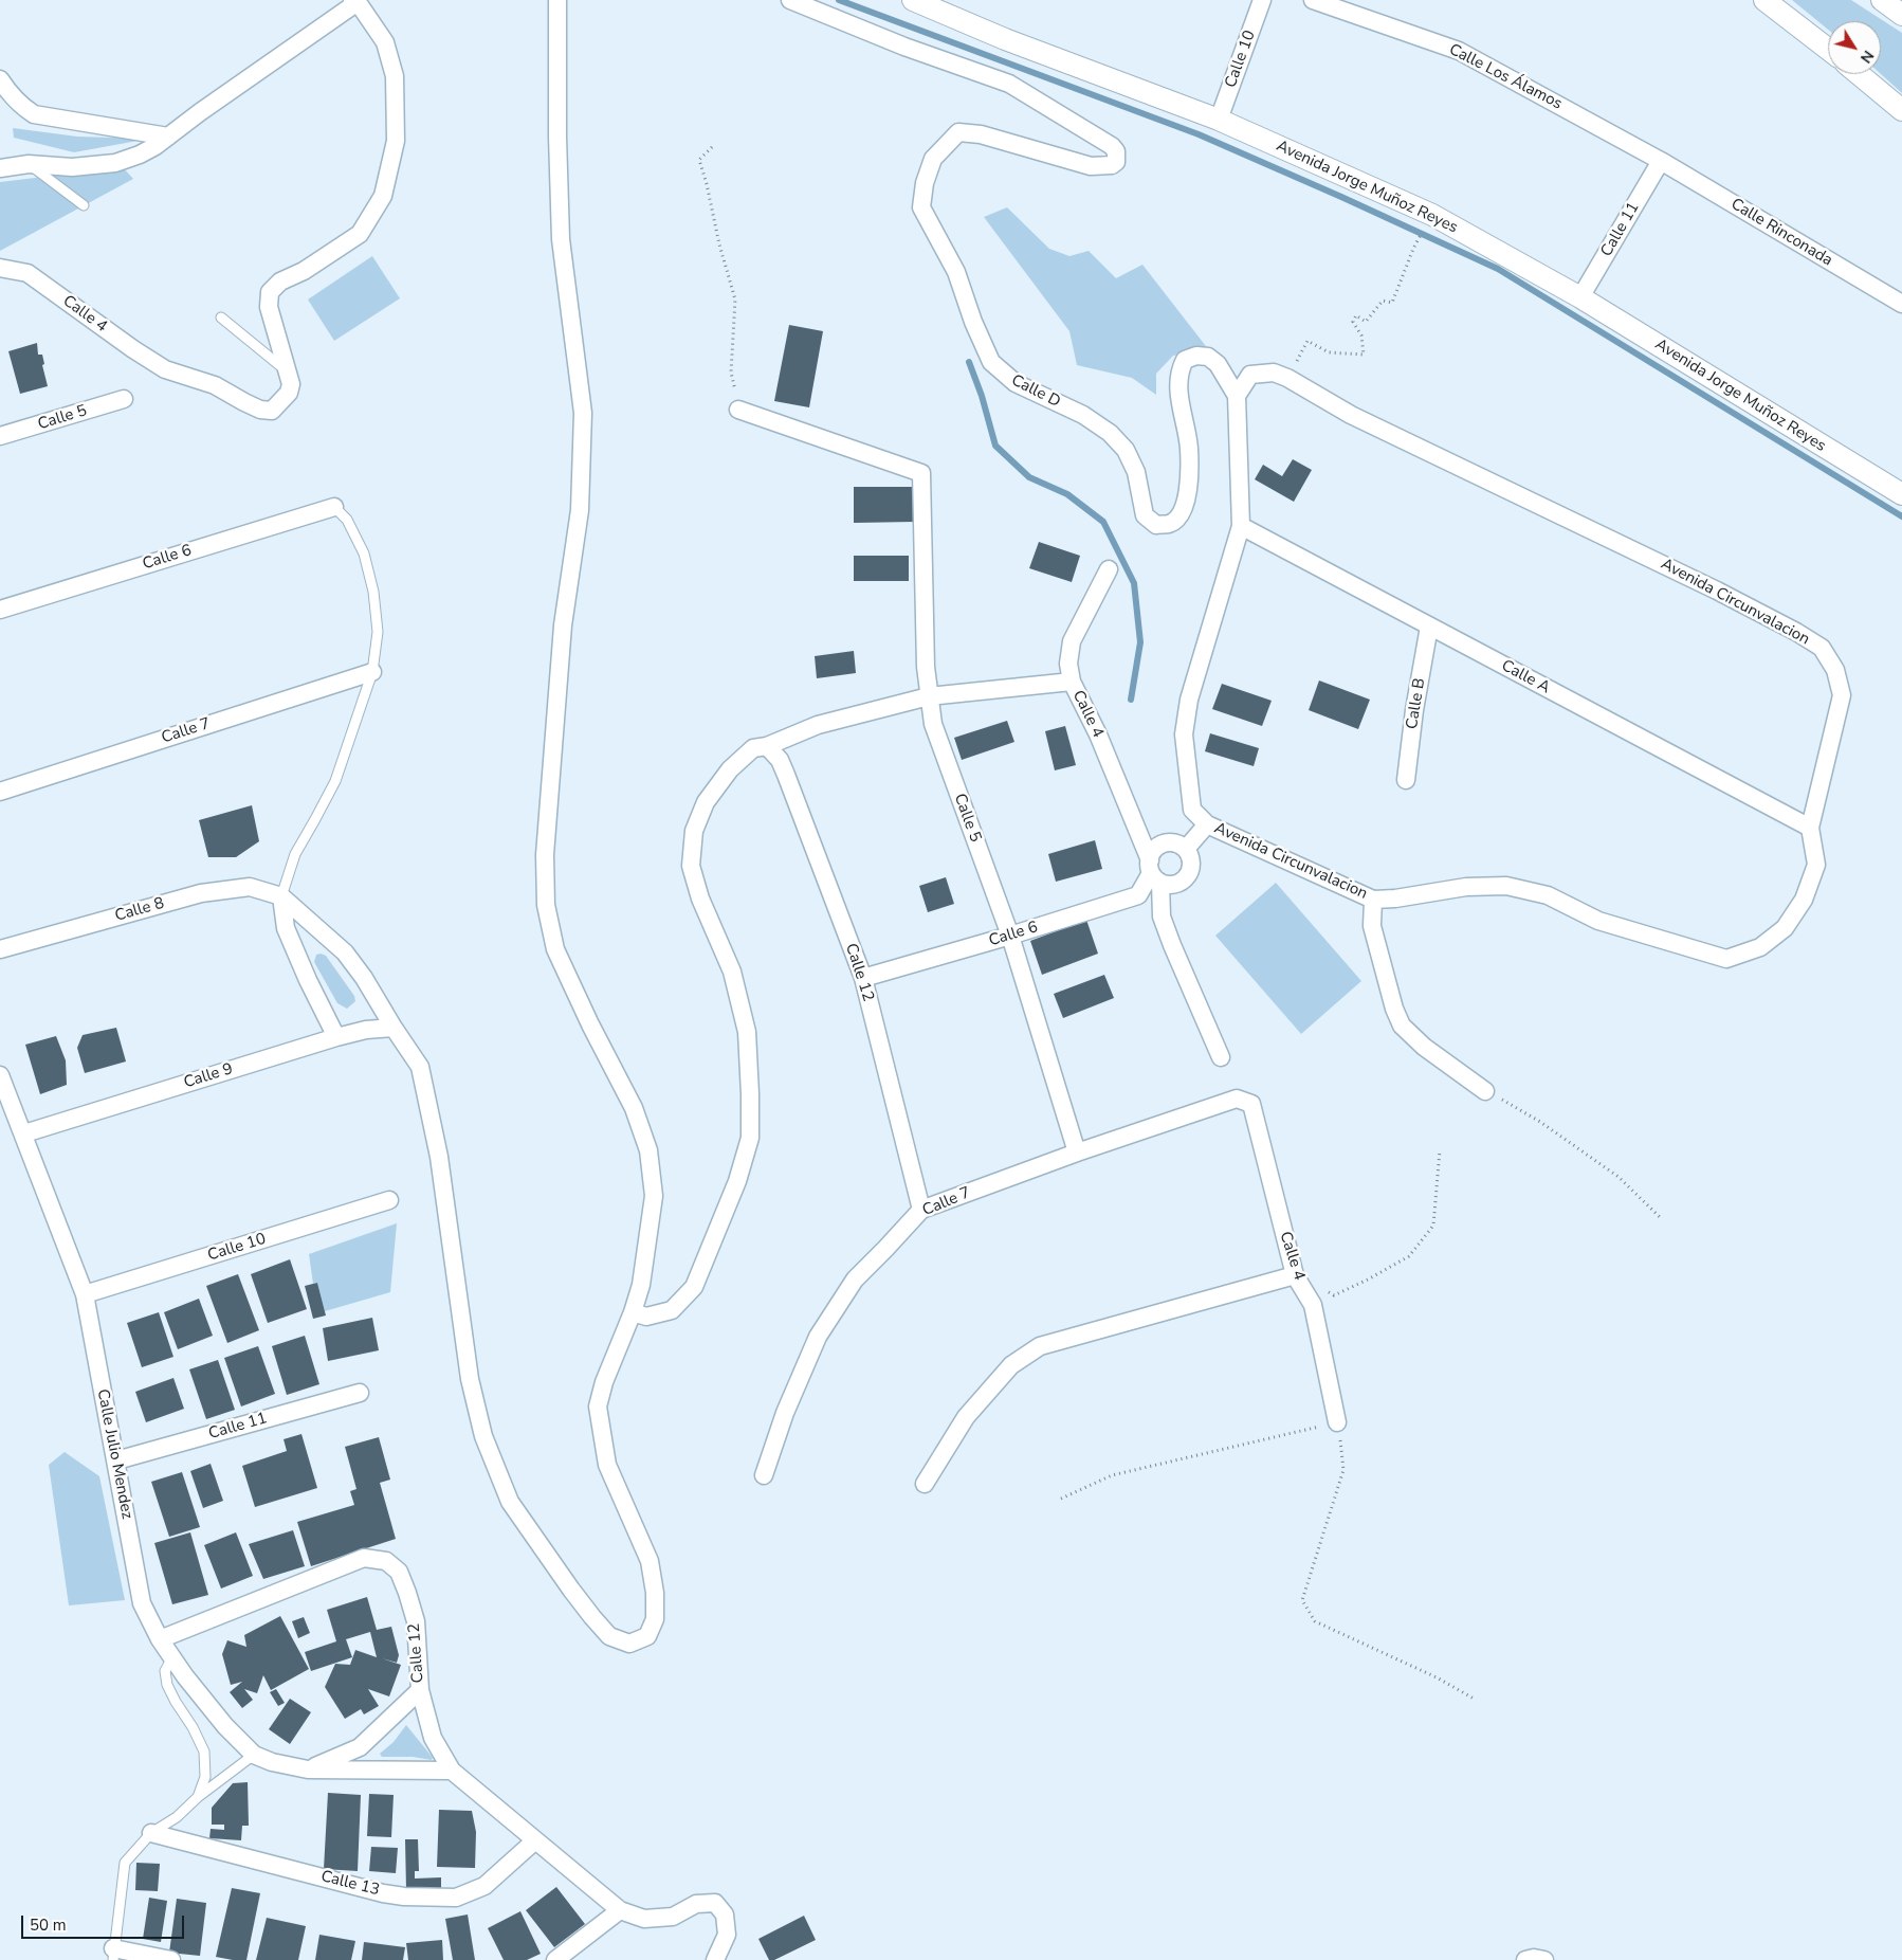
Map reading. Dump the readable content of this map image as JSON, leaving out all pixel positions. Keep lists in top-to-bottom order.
{
  "streets": {
    "street": [
      "Calle 10",
      "Calle Los Álamos",
      "Avenida Jorge Muñoz Reyes",
      "Calle 11",
      "Calle Rinconada",
      "Calle 4",
      "Calle D",
      "Calle 5",
      "Calle 6",
      "Avenida Circunvalacion",
      "Calle A",
      "Calle B",
      "Calle 7",
      "Calle 8",
      "Calle 12",
      "Calle 9",
      "Calle Julio Mendez",
      "Calle 13"
    ]
  },
  "crossings": [
    ["Calle 10", "Avenida Jorge Muñoz Reyes"],
    ["Calle 10", "Calle Julio Mendez"],
    ["Calle Los Álamos", "Calle 11"],
    ["Calle Los Álamos", "Calle Rinconada"],
    ["Avenida Jorge Muñoz Reyes", "Calle 11"],
    ["Calle 11", "Calle Rinconada"],
    ["Calle 11", "Calle Julio Mendez"],
    ["Calle 4", "Calle 6"],
    ["Calle 4", "Calle 7"],
    ["Calle D", "Avenida Circunvalacion"],
    ["Calle D", "Calle A"],
    ["Calle 5", "Calle 6"],
    ["Calle 5", "Calle 7"],
    ["Calle 6", "Calle 12"],
    ["Avenida Circunvalacion", "Calle A"],
    ["Calle A", "Calle B"],
    ["Calle 7", "Calle 12"],
    ["Calle 12", "Calle Julio Mendez"],
    ["Calle 12", "Calle 13"],
    ["Calle 9", "Calle Julio Mendez"]
  ],
  "scale_bar": "50 m",
  "north": "bottom right"
}
